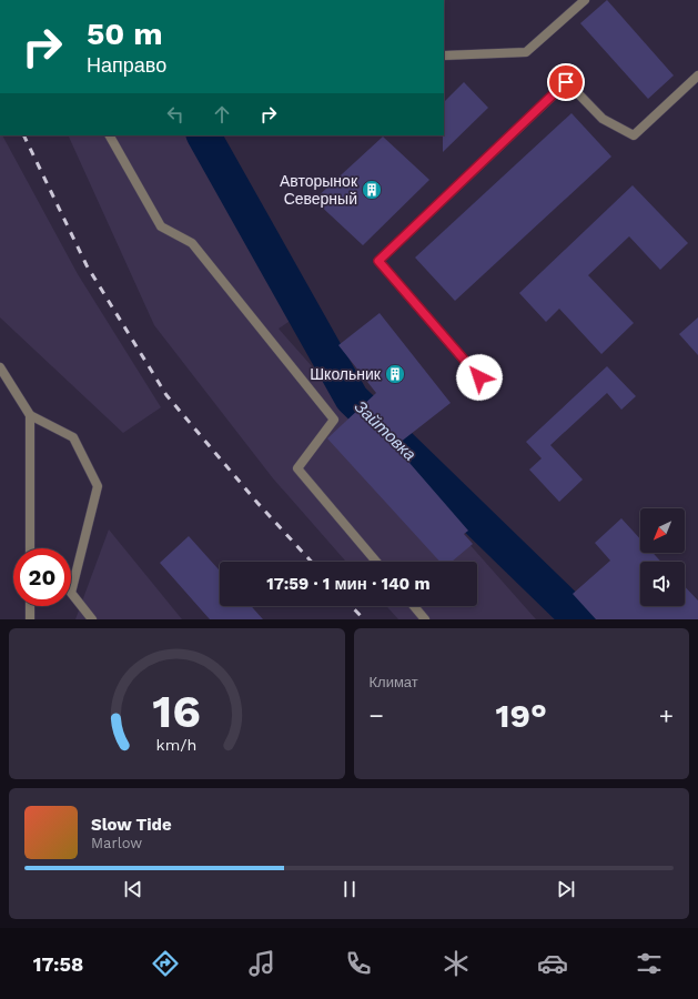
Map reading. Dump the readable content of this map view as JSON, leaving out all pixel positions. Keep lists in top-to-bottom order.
{
  "water": ["Зайтовка"],
  "places": {
    "building": ["Авторынок Северный", "Школьник"]
  },
  "north": "bottom left",
  "page": {
    "turn": ["50 m", "Направо"],
    "limit": "20",
    "trip": "17:59 · 1 мин · 140 m",
    "tile": "Климат",
    "heat": ["−", "19°", "+"],
    "song": ["Slow Tide", "Marlow"],
    "tabs": "17:58",
    "gauge": ["16", "km/h"]
  }
}
